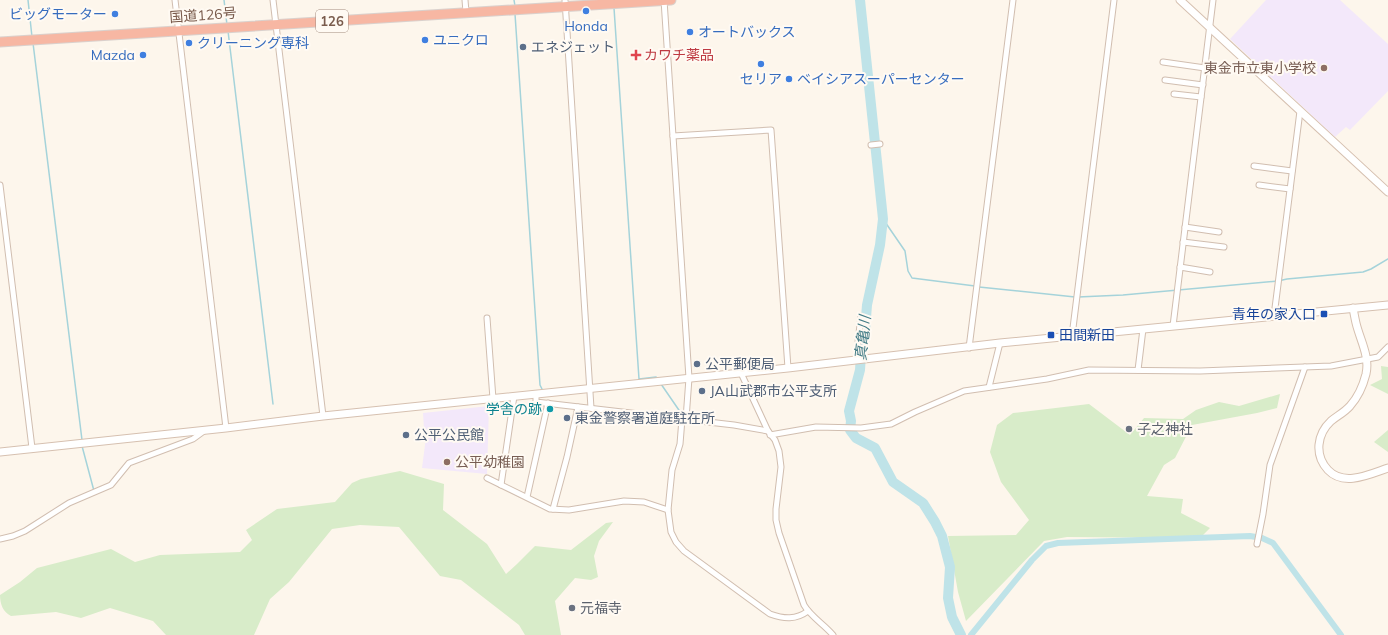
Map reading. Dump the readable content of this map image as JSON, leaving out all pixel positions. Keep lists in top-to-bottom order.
{
  "streets": {
    "highway": ["国道126号", "126"]
  },
  "water": ["真亀川"],
  "places": {
    "other": [
      "Honda",
      "ビッグモーター",
      "オートバックス",
      "ユニクロ",
      "クリーニング専科",
      "エネジェット",
      "Mazda",
      "セリア",
      "東金市立東小学校",
      "ベイシアスーパーセンター",
      "公平郵便局",
      "JA山武郡市公平支所",
      "学舎の跡",
      "東金警察署道庭駐在所",
      "子之神社",
      "公平公民館",
      "公平幼稚園",
      "元福寺"
    ],
    "health": ["カワチ薬品"],
    "transit": ["青年の家入口", "田間新田"]
  }
}
